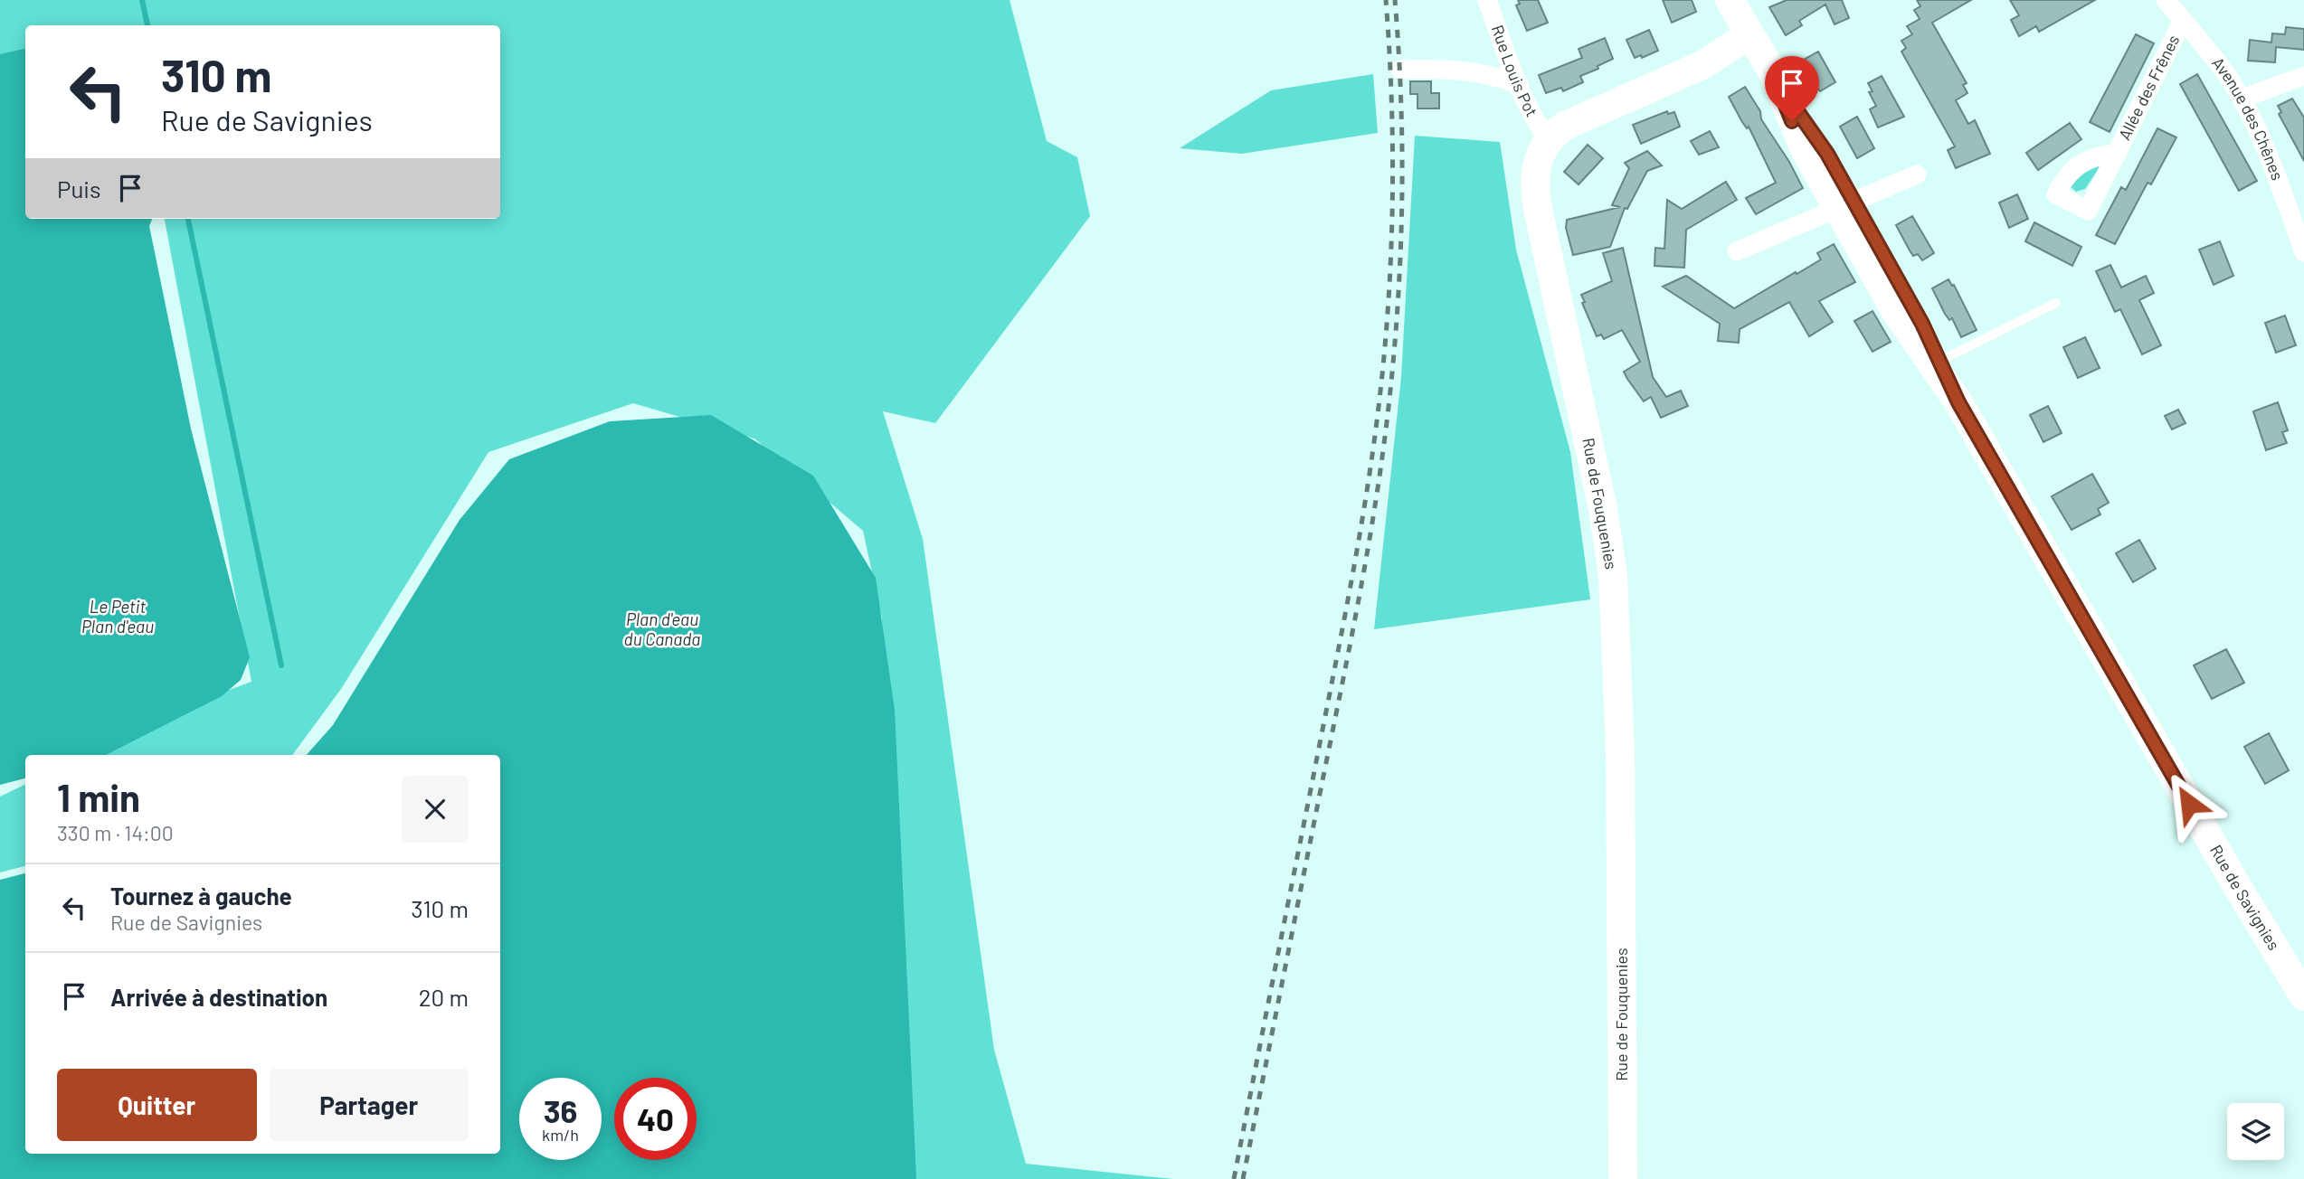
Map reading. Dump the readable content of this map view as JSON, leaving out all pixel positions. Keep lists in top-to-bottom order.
{
  "streets": {
    "street": [
      "Rue Louis Pot",
      "Allée des Frênes",
      "Avenue des Chênes",
      "Rue de Fouquenies",
      "Rue de Savignies"
    ]
  },
  "crossings": [
    ["Rue Louis Pot", "Rue de Fouquenies"],
    ["Allée des Frênes", "Avenue des Chênes"]
  ],
  "water": ["Le Petit Plan d'eau", "Plan d'eau du Canada"],
  "page": {
    "turn": ["310 m", "Rue de Savignies"],
    "then": "Puis",
    "heading": ["1 min", "330 m · 14:00"],
    "list": [
      {
        "name": "Tournez à gauche",
        "note": "Rue de Savignies",
        "value": "310 m"
      },
      {
        "name": "Arrivée à destination",
        "value": "20 m"
      }
    ],
    "buttons": ["Quitter", "Partager"],
    "speed": "36 km/h",
    "limit": "40"
  }
}
